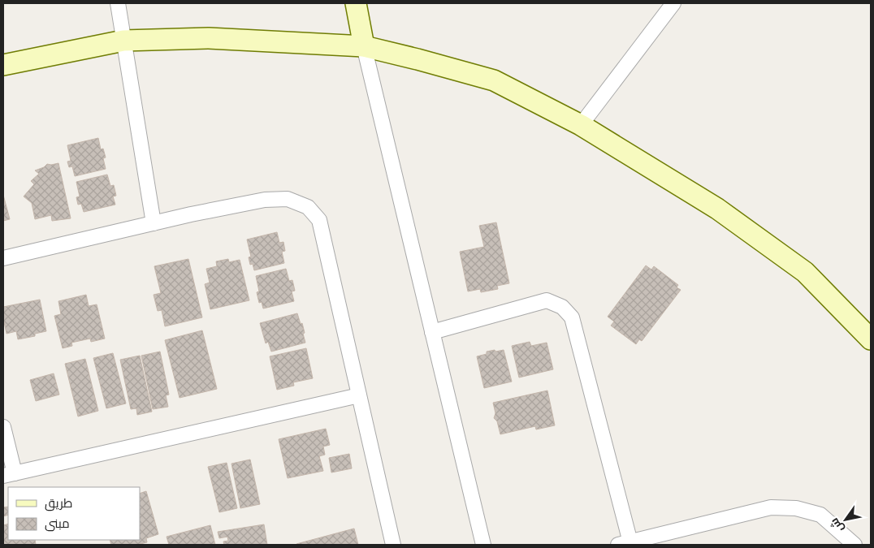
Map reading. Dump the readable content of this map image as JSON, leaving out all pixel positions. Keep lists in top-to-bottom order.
{
  "legend": ["طريق", "مبنى"],
  "north": "bottom left"
}
